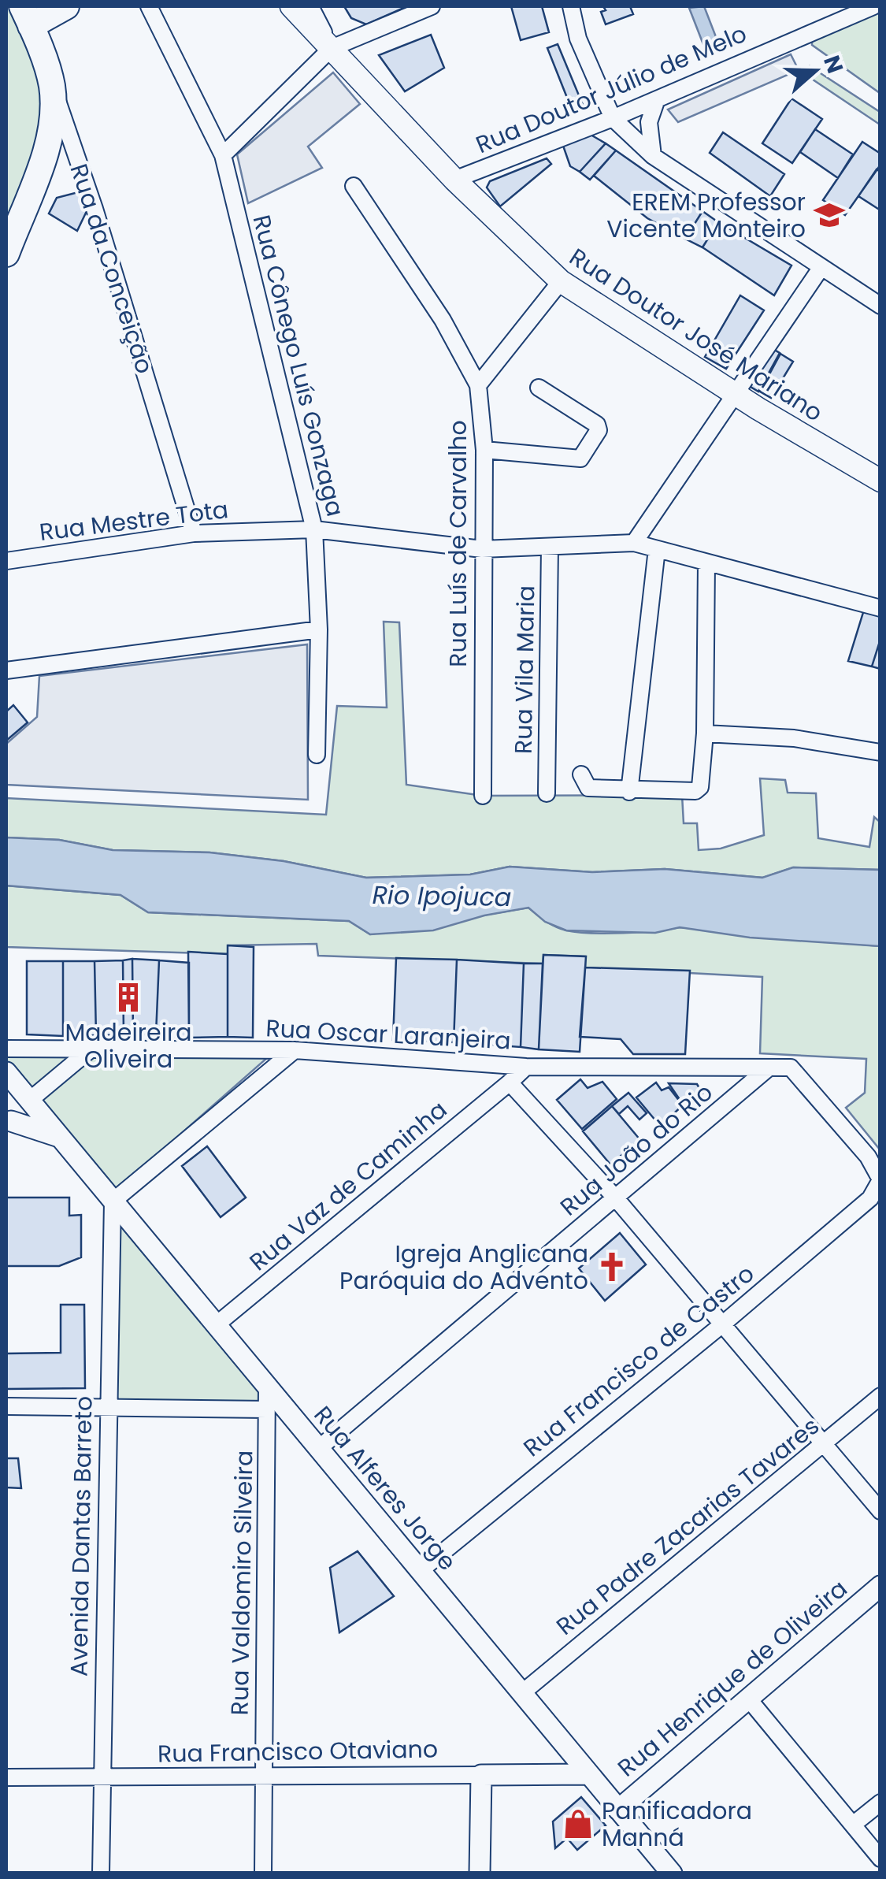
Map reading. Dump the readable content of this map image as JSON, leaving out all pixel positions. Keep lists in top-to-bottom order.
{
  "streets": {
    "main road": ["Rua da Conceição", "Rua Doutor José Mariano"],
    "street": [
      "Rua Doutor Júlio de Melo",
      "Rua Cônego Luís Gonzaga",
      "Rua Mestre Tota",
      "Rua Luís de Carvalho",
      "Rua Vila Maria",
      "Rua Oscar Laranjeira",
      "Rua João do Rio",
      "Rua Vaz de Caminha",
      "Rua Francisco de Castro",
      "Rua Alferes Jorge",
      "Rua Padre Zacarias Tavares",
      "Avenida Dantas Barreto",
      "Rua Valdomiro Silveira",
      "Rua Henrique de Oliveira",
      "Rua Francisco Otaviano"
    ]
  },
  "crossings": [
    ["Rua Doutor Júlio de Melo", "Rua Doutor José Mariano"],
    ["Rua da Conceição", "Rua Mestre Tota"],
    ["Rua Cônego Luís Gonzaga", "Rua Mestre Tota"],
    ["Rua Mestre Tota", "Rua Luís de Carvalho"],
    ["Rua Mestre Tota", "Rua Vila Maria"],
    ["Rua Oscar Laranjeira", "Rua João do Rio"],
    ["Rua Oscar Laranjeira", "Rua Vaz de Caminha"],
    ["Rua João do Rio", "Rua Alferes Jorge"],
    ["Rua Vaz de Caminha", "Rua Alferes Jorge"],
    ["Rua Francisco de Castro", "Rua Alferes Jorge"],
    ["Rua Alferes Jorge", "Rua Padre Zacarias Tavares"],
    ["Rua Alferes Jorge", "Avenida Dantas Barreto"],
    ["Rua Alferes Jorge", "Rua Valdomiro Silveira"],
    ["Rua Alferes Jorge", "Rua Henrique de Oliveira"],
    ["Rua Alferes Jorge", "Rua Francisco Otaviano"],
    ["Avenida Dantas Barreto", "Rua Francisco Otaviano"],
    ["Rua Valdomiro Silveira", "Rua Francisco Otaviano"]
  ],
  "water": ["Rio Ipojuca"],
  "places": {
    "school or university": ["EREM Professor Vicente Monteiro"],
    "building": ["Madeireira Oliveira"],
    "church": ["Igreja Anglicana Paróquia do Advento"],
    "shop": ["Panificadora Manná"]
  },
  "north": "right"
}
